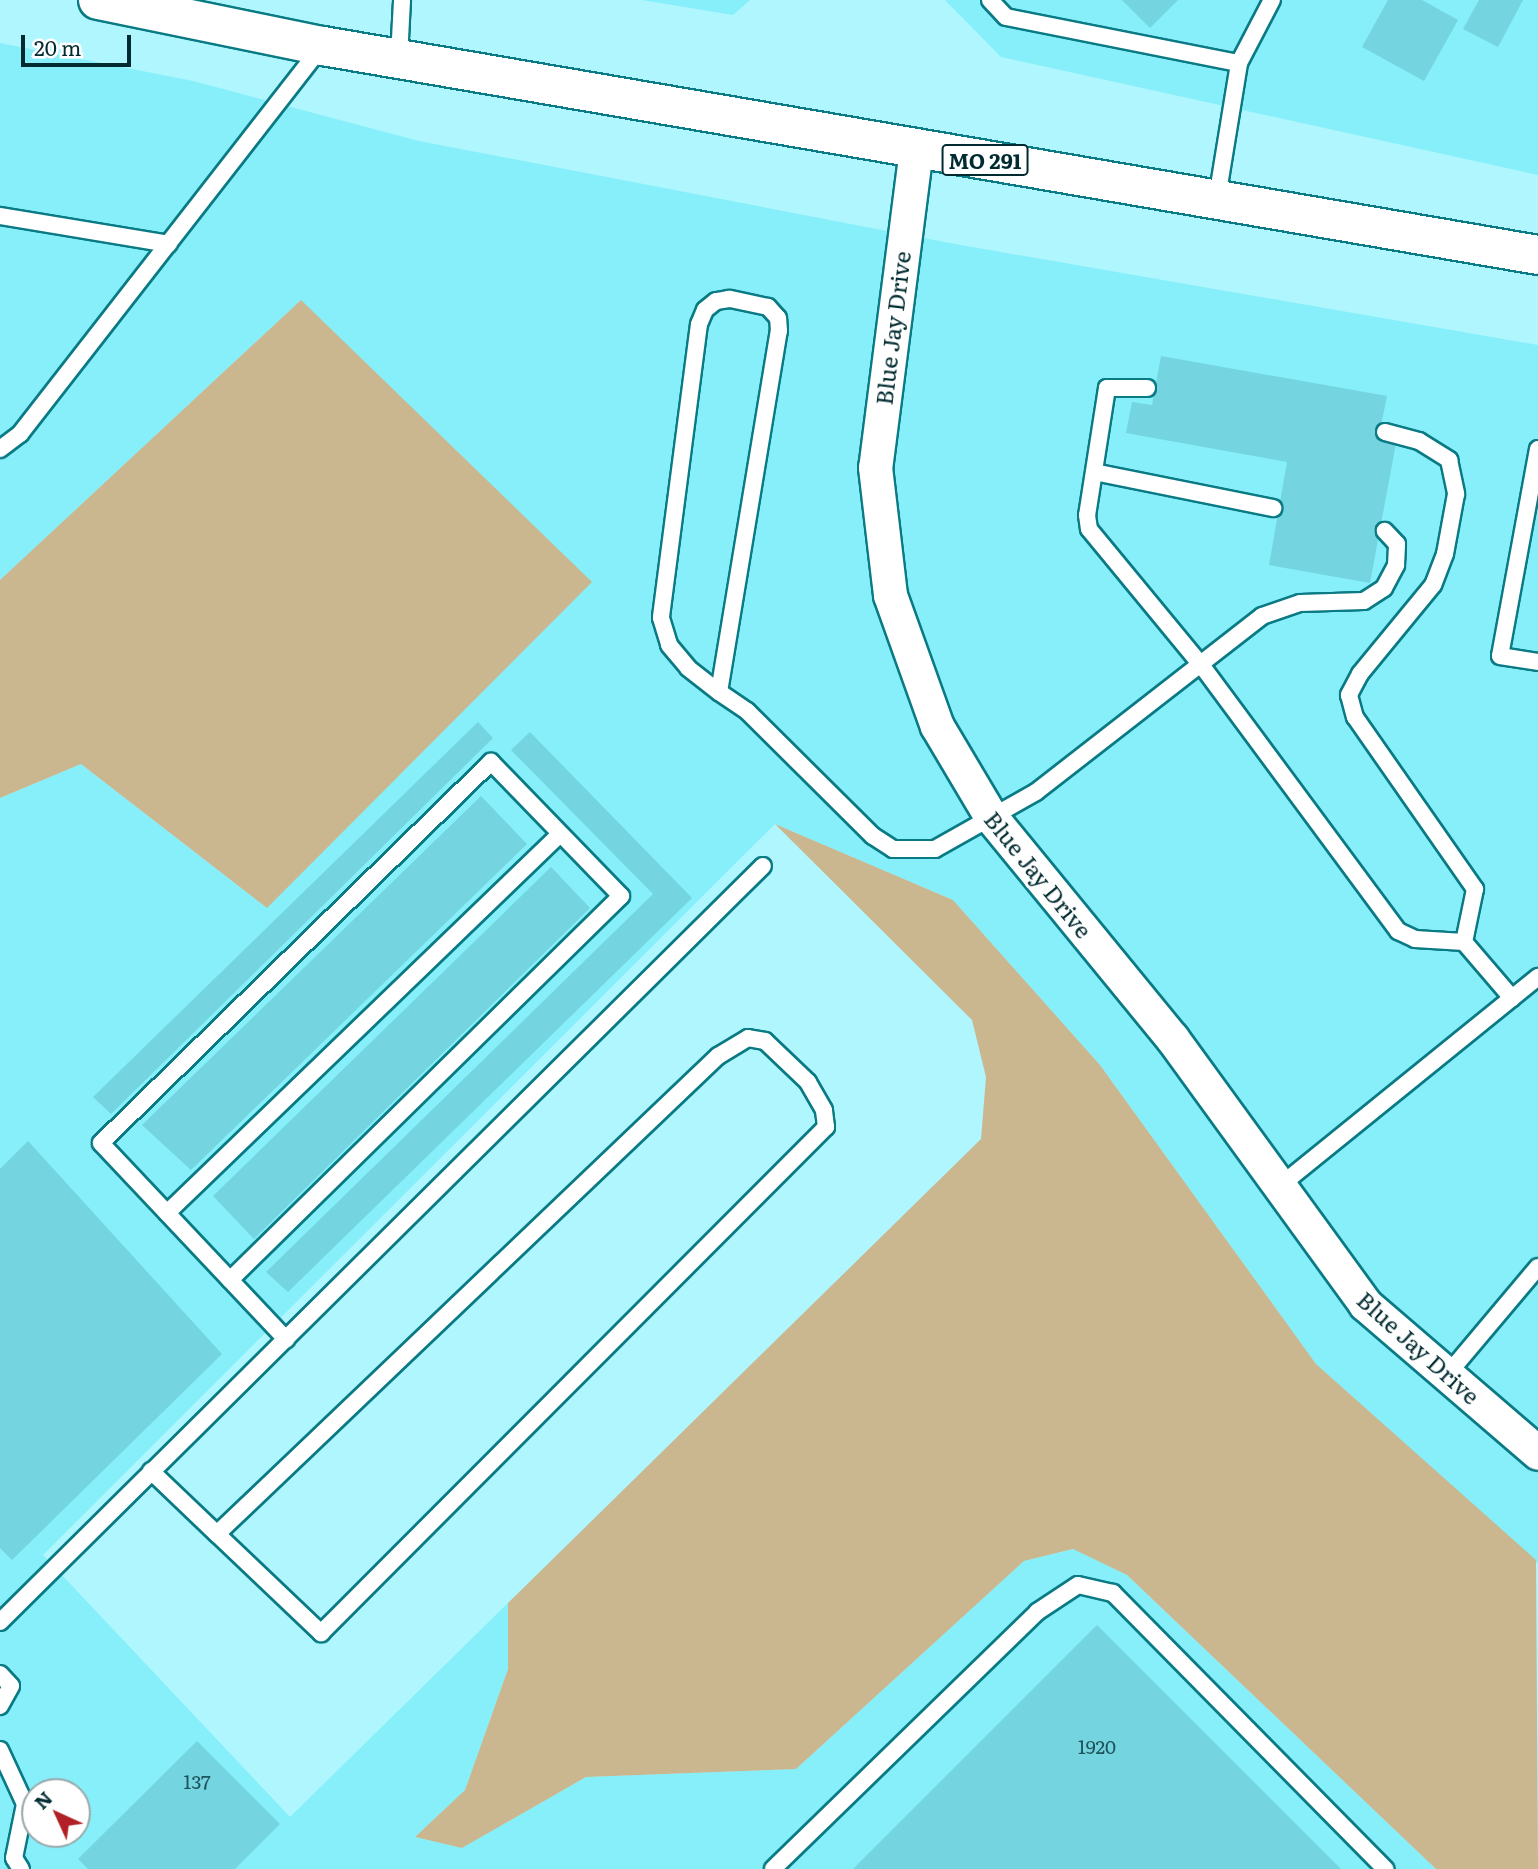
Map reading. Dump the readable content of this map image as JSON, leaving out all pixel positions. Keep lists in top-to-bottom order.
{
  "streets": {
    "main road": ["MO 291"],
    "street": ["Blue Jay Drive"]
  },
  "crossings": [
    ["MO 291", "Blue Jay Drive"]
  ],
  "house_numbers": ["1920", "137"],
  "scale_bar": "20 m",
  "north": "top left"
}
